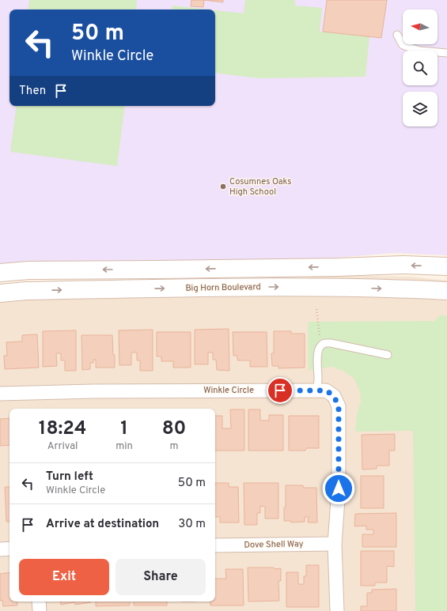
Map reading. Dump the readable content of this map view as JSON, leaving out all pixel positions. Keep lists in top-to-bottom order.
{
  "streets": {
    "main road": ["Big Horn Boulevard"],
    "street": ["Winkle Circle", "Dove Shell Way"]
  },
  "crossings": [
    ["Winkle Circle", "Dove Shell Way"]
  ],
  "places": ["Cosumnes Oaks High School"],
  "north": "left",
  "page": {
    "turn": ["50 m", "Winkle Circle"],
    "then": "Then",
    "eta": [
      "18:24",
      "Arrival",
      "1",
      "min",
      "80",
      "m"
    ],
    "list": [
      {
        "name": "Turn left",
        "note": "Winkle Circle",
        "value": "50 m"
      },
      {
        "name": "Arrive at destination",
        "value": "30 m"
      }
    ],
    "buttons": ["Exit", "Share"]
  }
}
